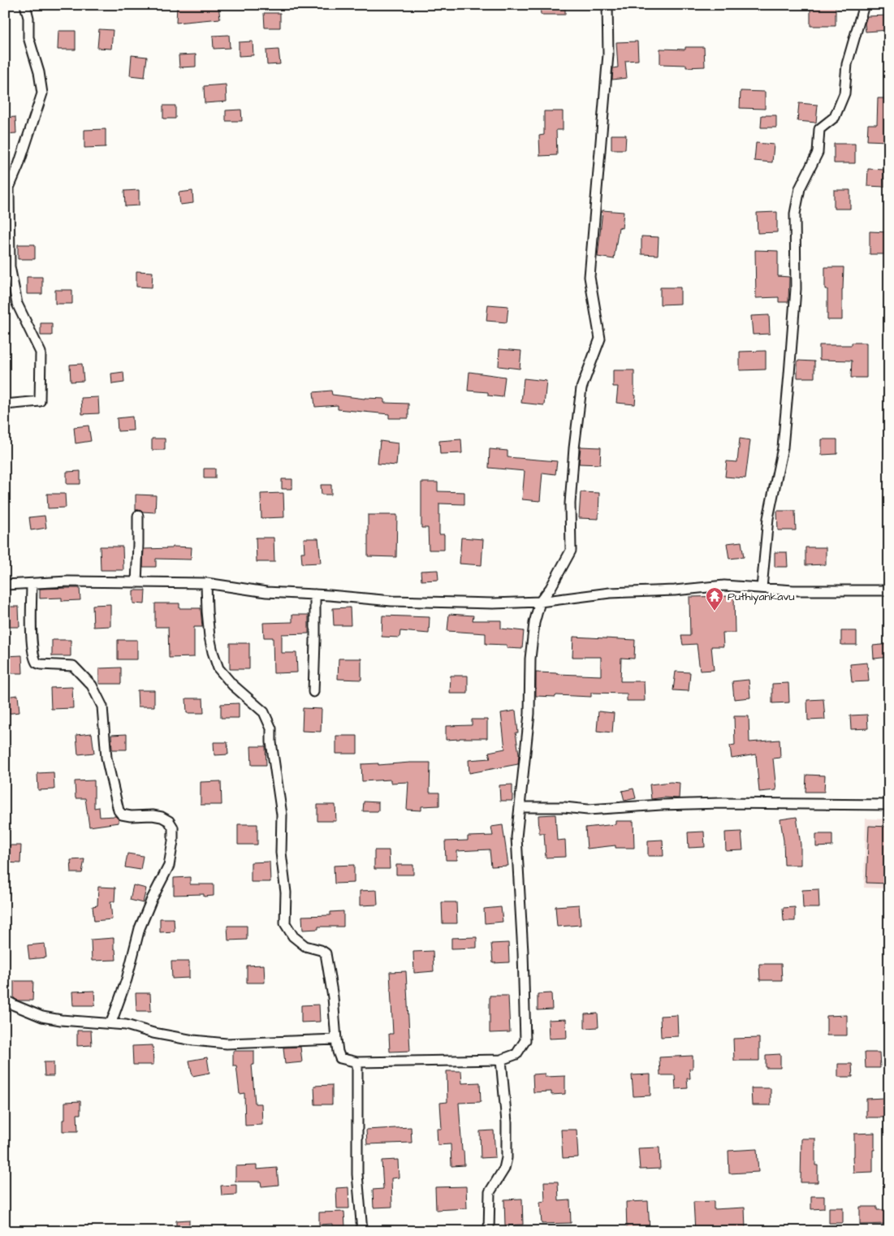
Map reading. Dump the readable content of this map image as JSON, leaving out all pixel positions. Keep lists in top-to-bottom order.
{
  "places": {
    "temple": ["Puthiyankavu"]
  }
}
